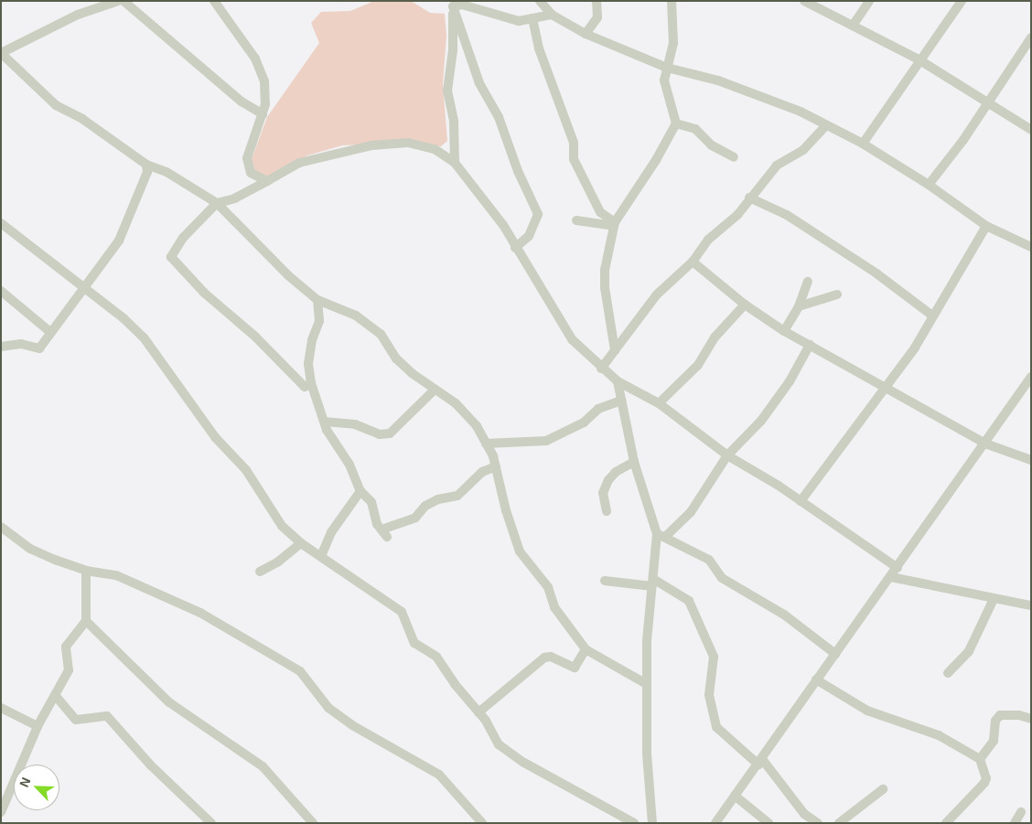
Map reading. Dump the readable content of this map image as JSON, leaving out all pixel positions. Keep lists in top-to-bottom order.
{
  "north": "top left"
}
